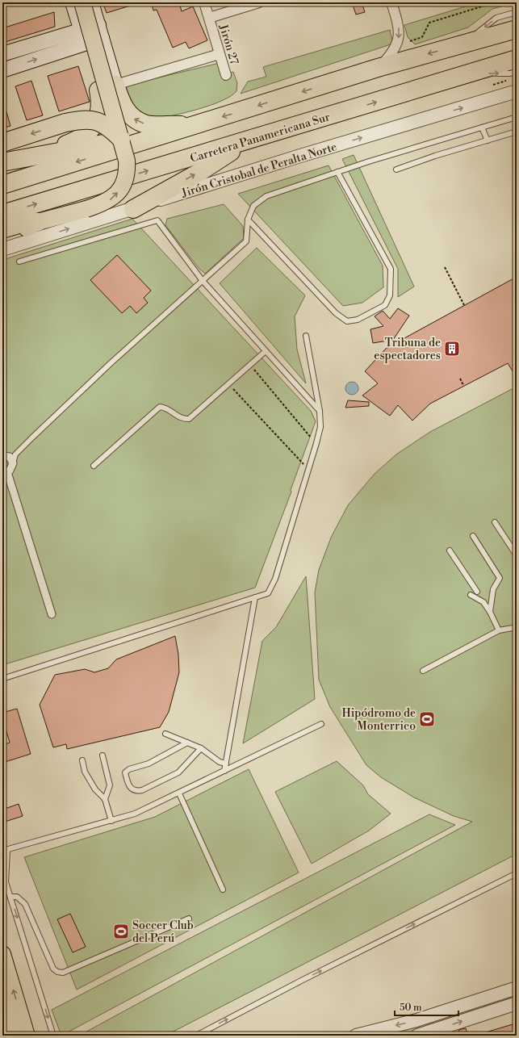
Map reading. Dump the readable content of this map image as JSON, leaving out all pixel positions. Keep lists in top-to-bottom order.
{
  "streets": {
    "highway": ["Carretera Panamericana Sur"],
    "street": ["Jirón 27", "Jirón Cristobal de Peralta Norte"]
  },
  "one_way": ["Jirón Cristobal de Peralta Norte"],
  "places": {
    "building": ["Tribuna de espectadores"],
    "sports": ["Hipódromo de Monterrico", "Soccer Club del Perú"]
  },
  "scale_bar": "50 m"
}
